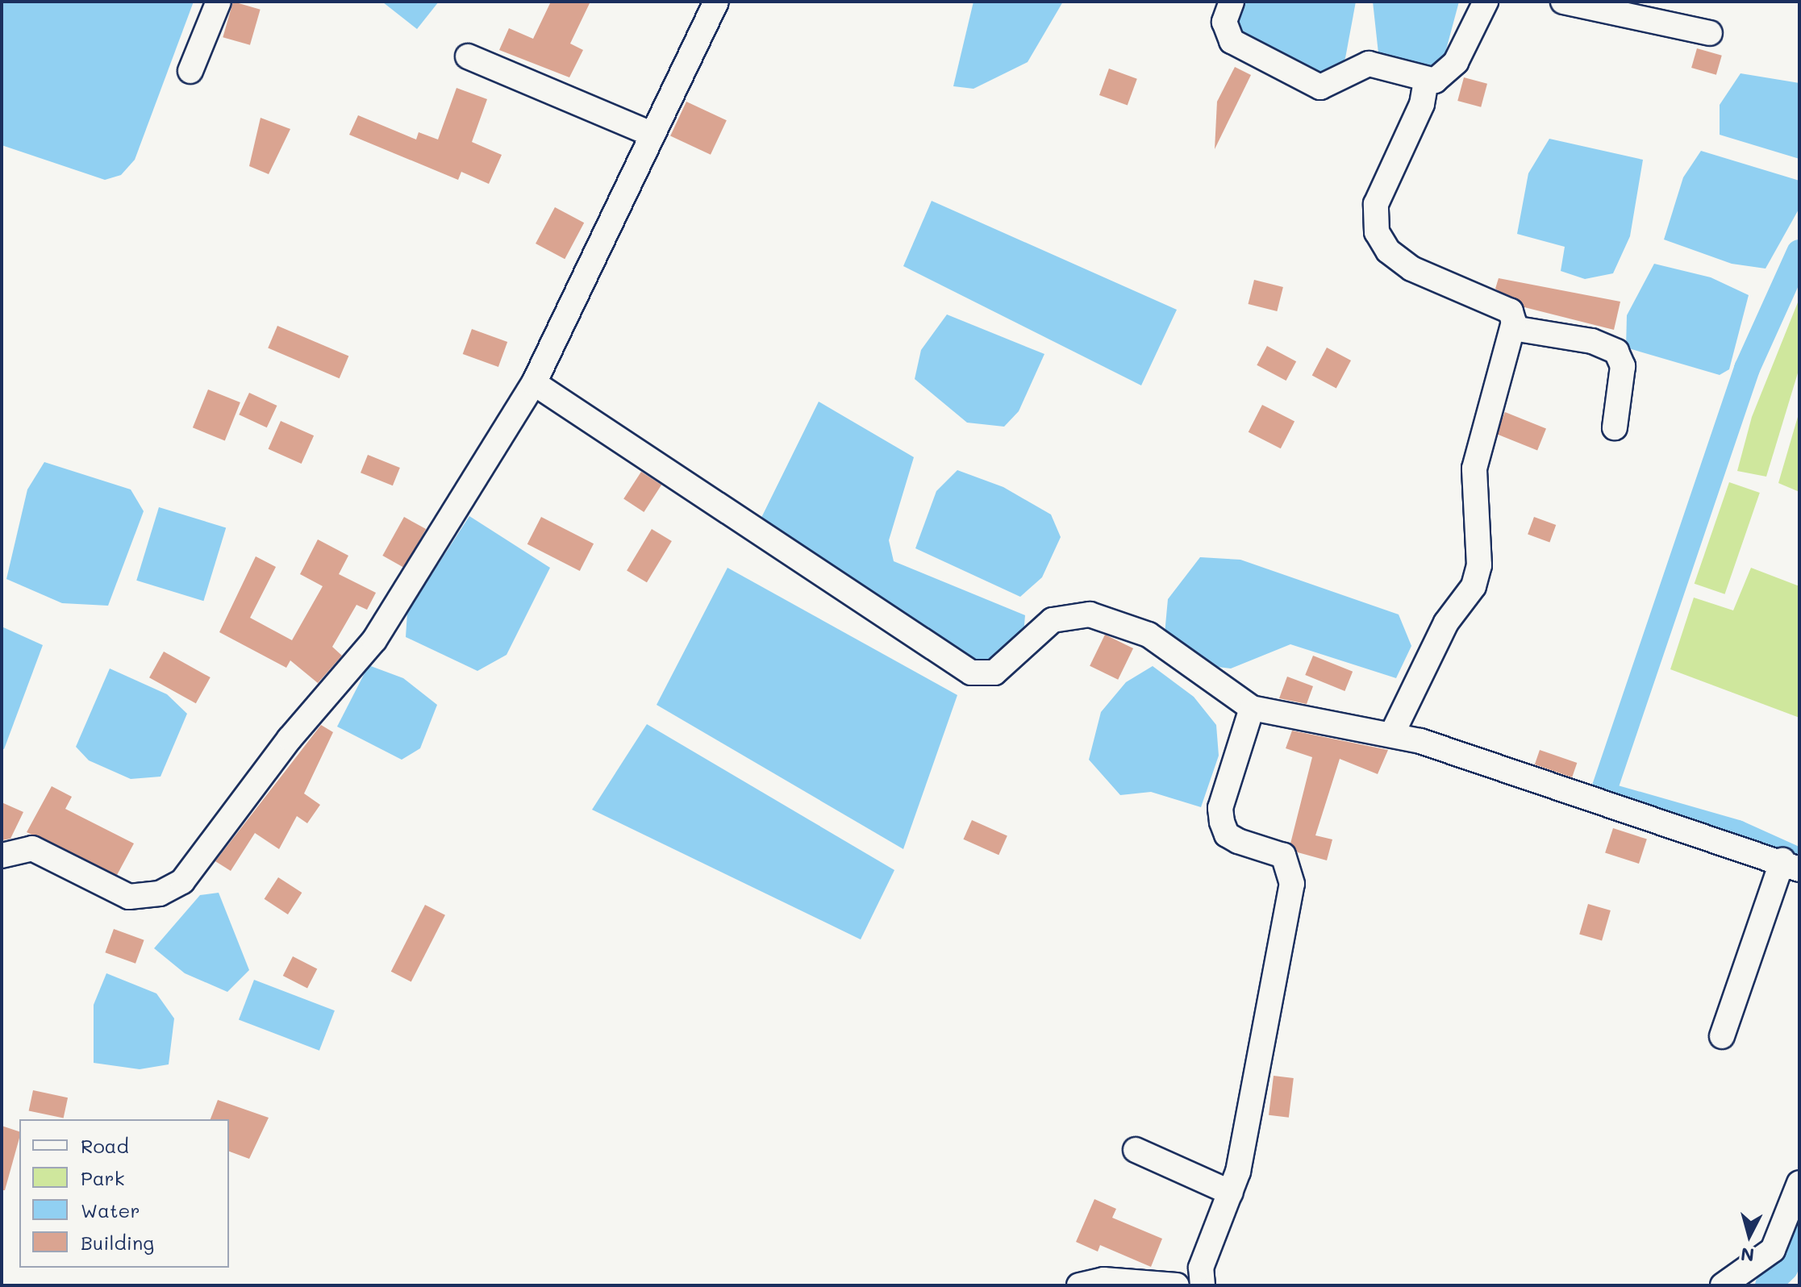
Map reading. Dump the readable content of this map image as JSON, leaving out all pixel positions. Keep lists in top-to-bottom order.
{
  "legend": [
    "Road",
    "Park",
    "Water",
    "Building"
  ],
  "north": "bottom"
}
